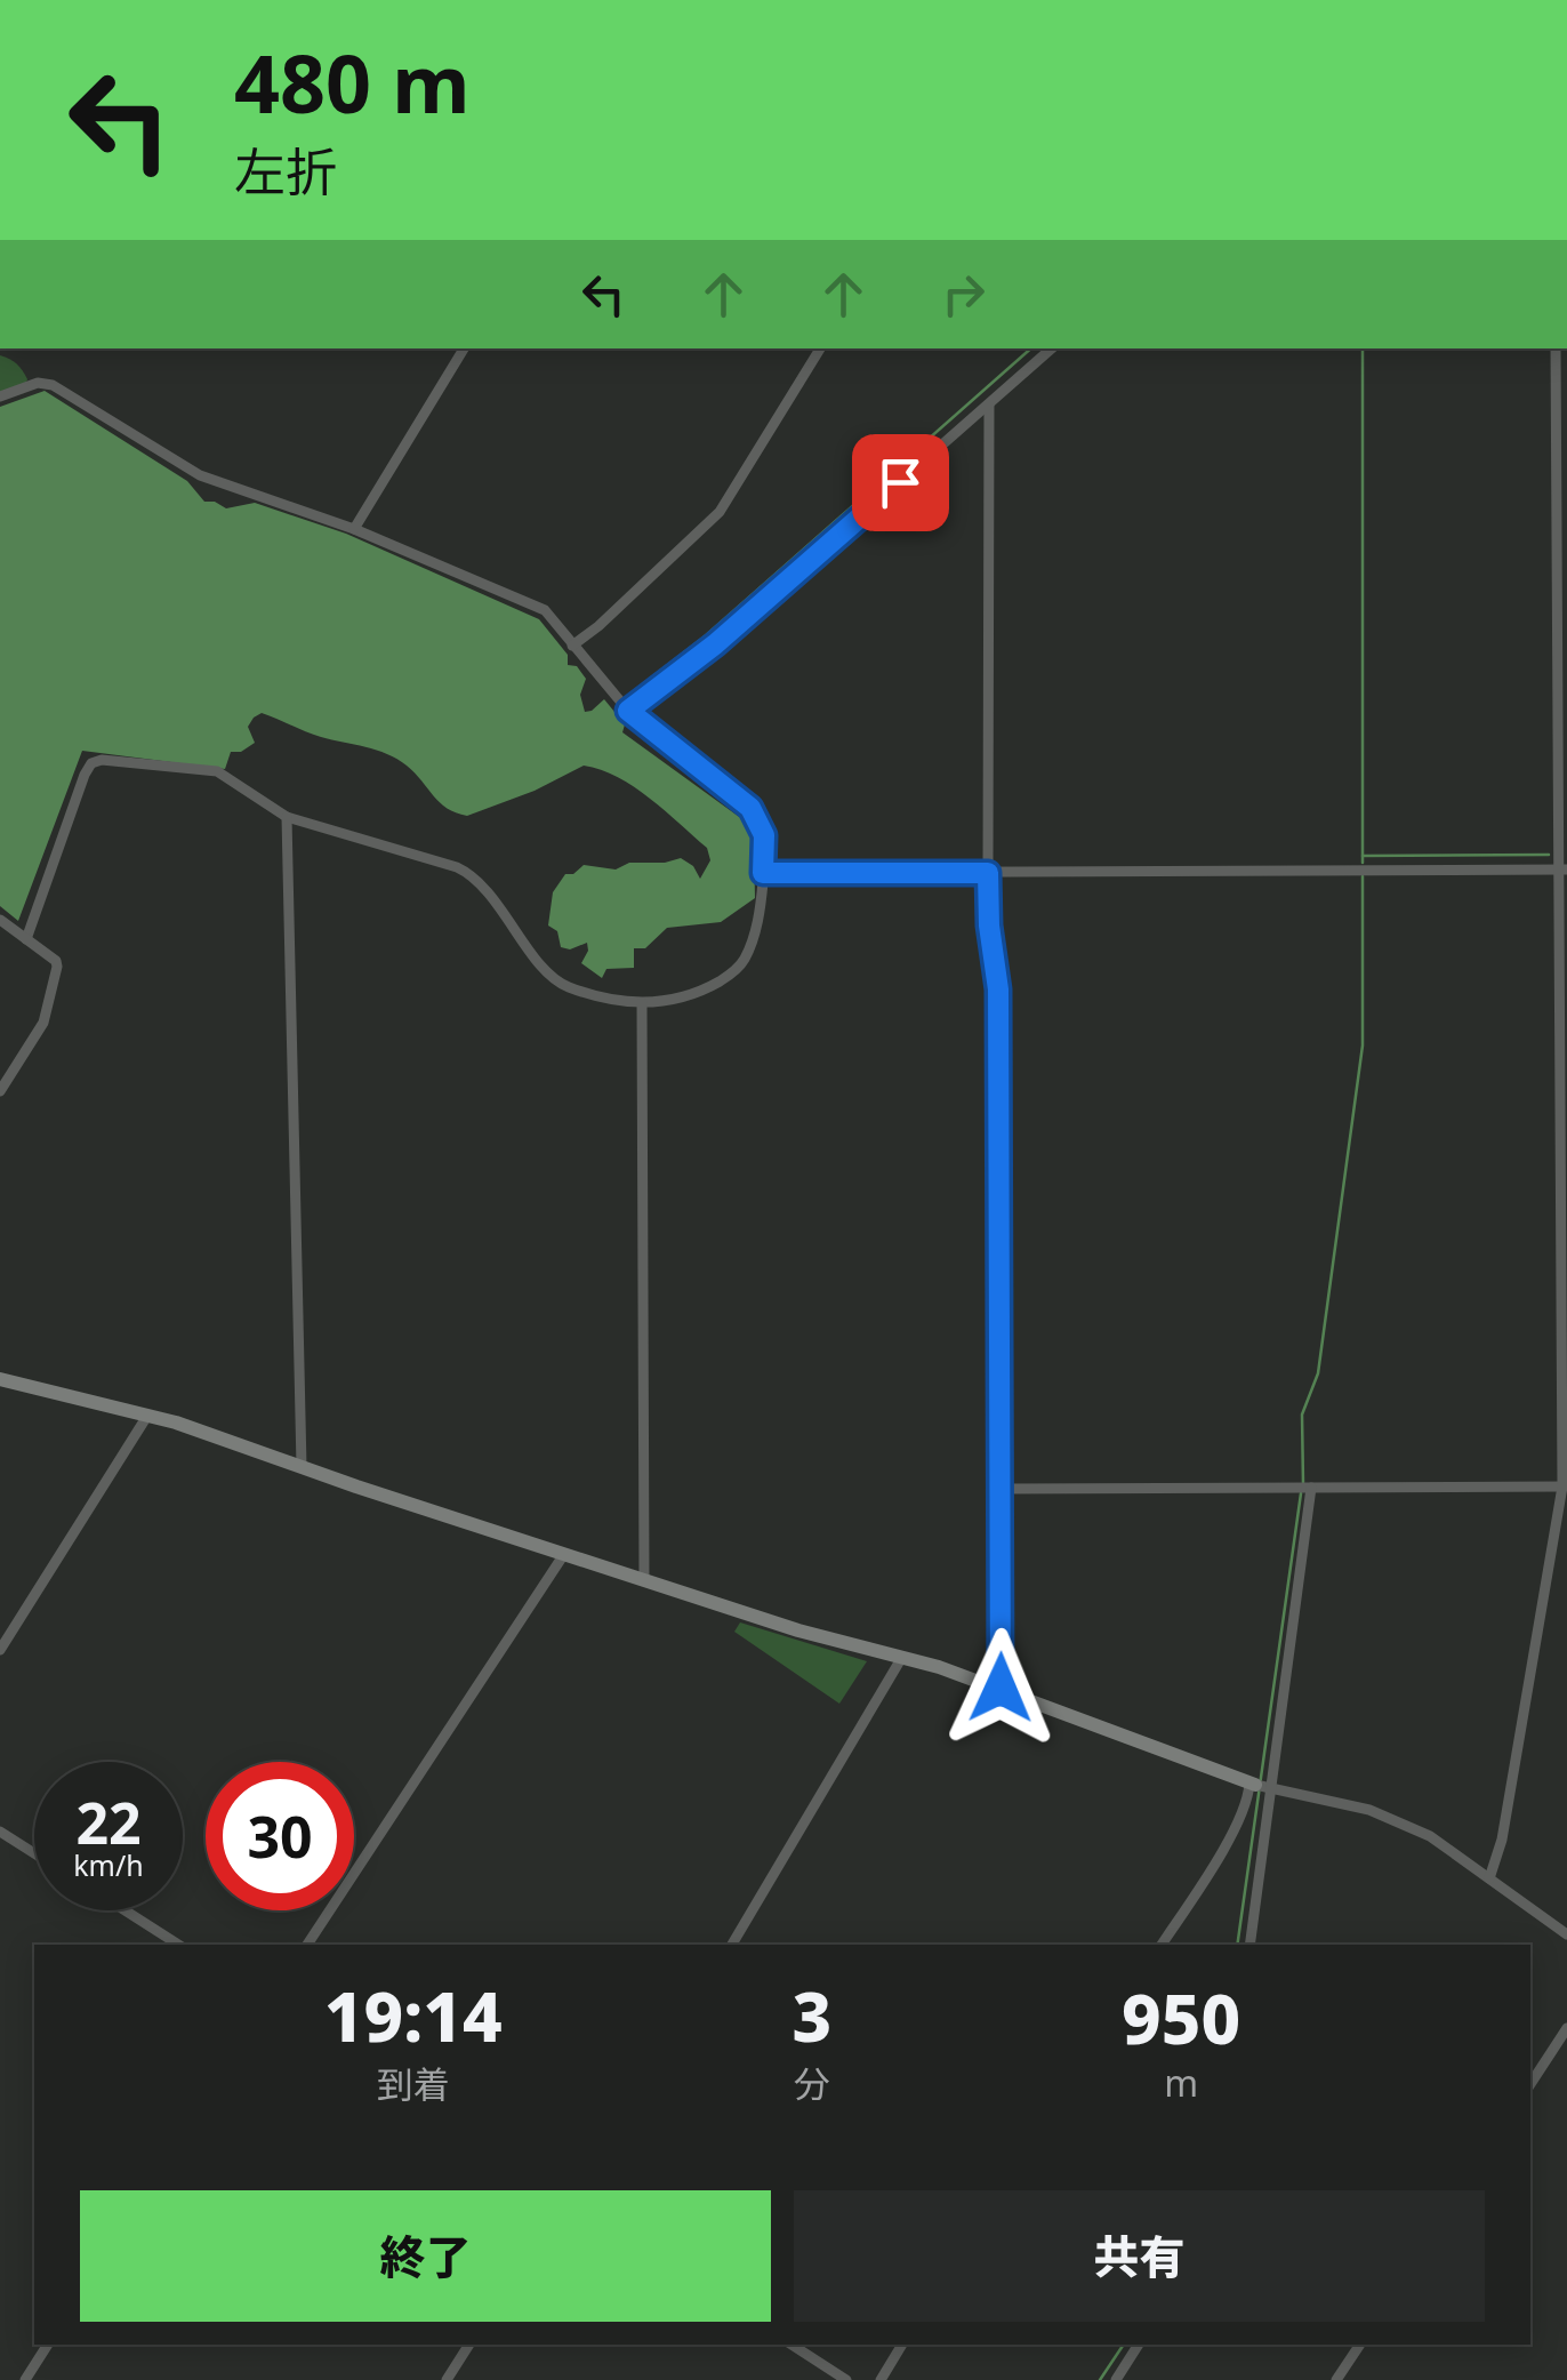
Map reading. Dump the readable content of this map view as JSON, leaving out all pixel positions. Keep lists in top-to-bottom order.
{
  "page": {
    "turn": ["480 m", "左折"],
    "speed": "22 km/h",
    "limit": "30",
    "eta": [
      "19:14",
      "到着",
      "3",
      "分",
      "950",
      "m"
    ],
    "buttons": ["終了", "共有"]
  }
}
